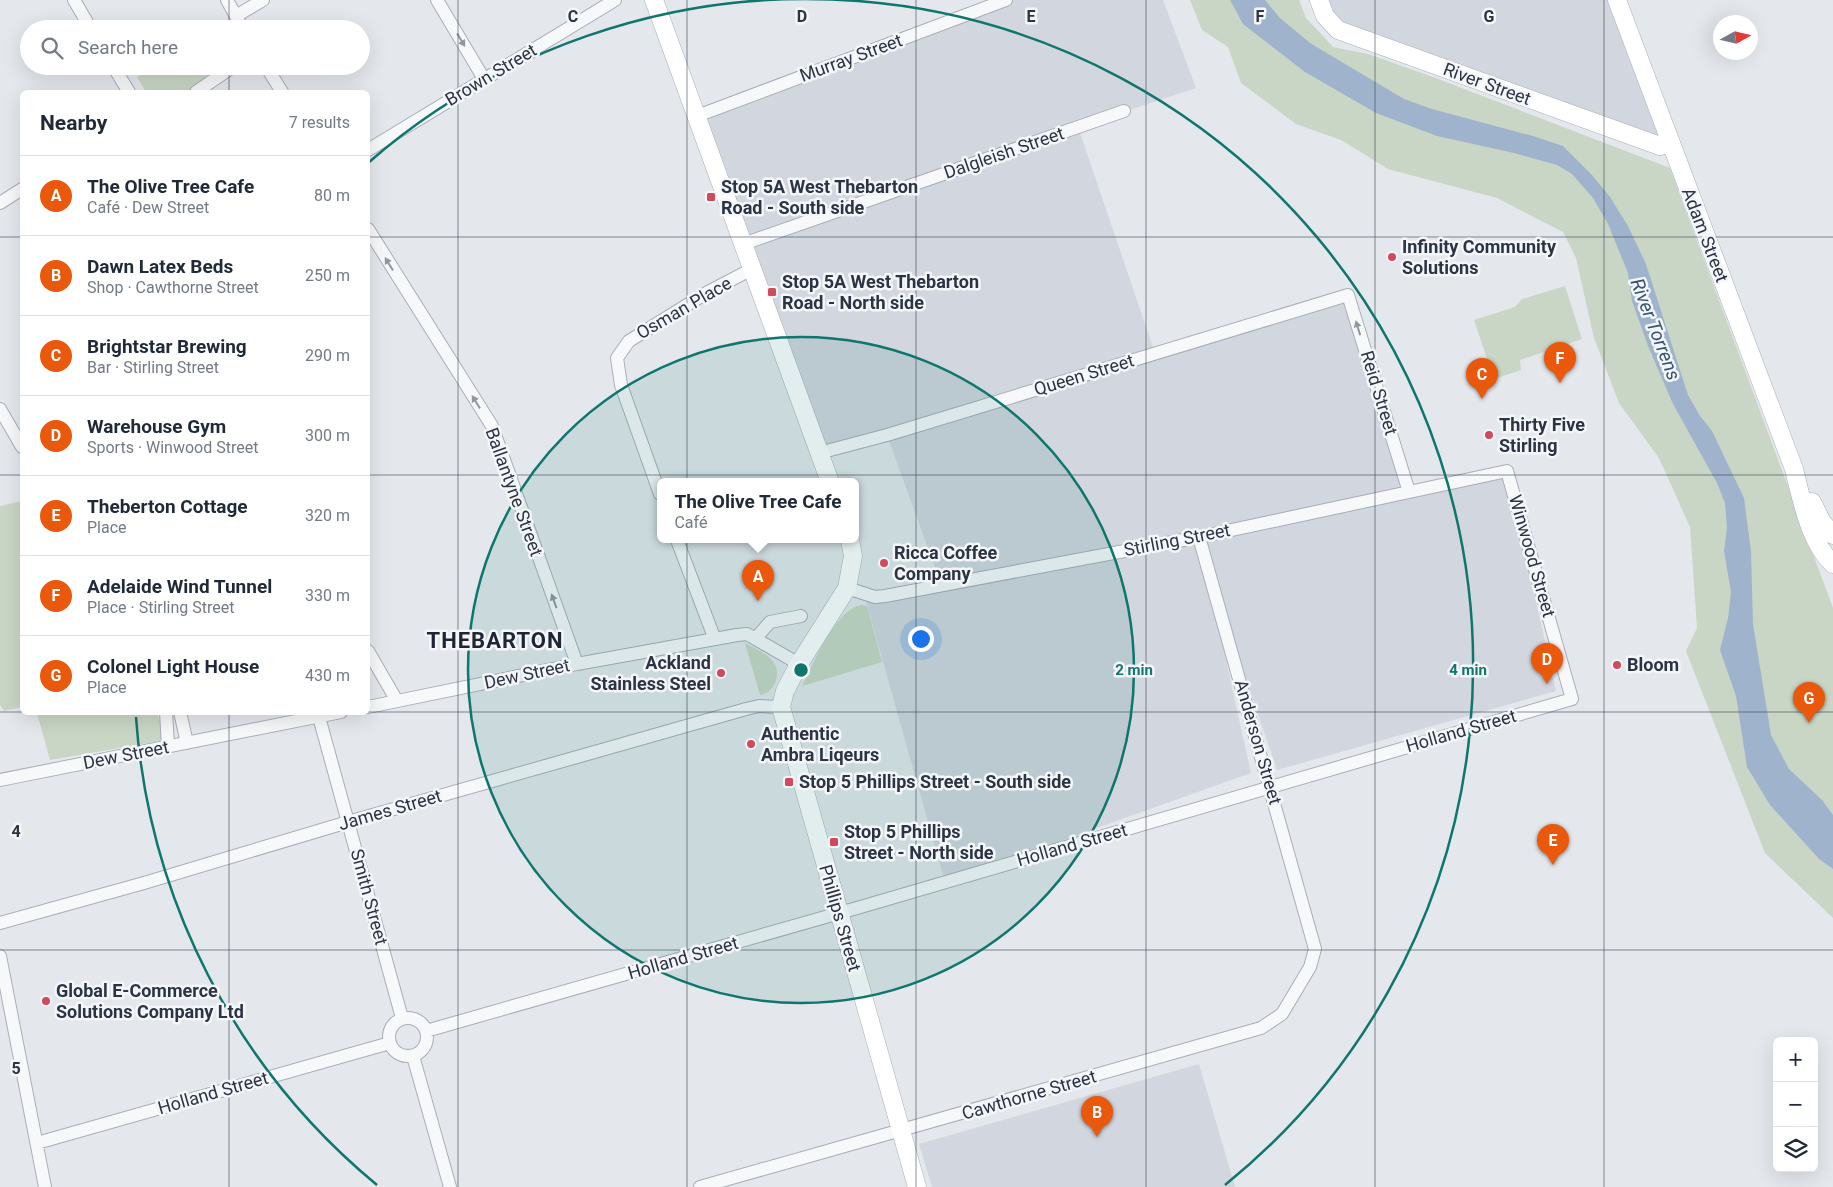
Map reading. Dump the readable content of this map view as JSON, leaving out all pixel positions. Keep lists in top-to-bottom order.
{
  "streets": {
    "street": [
      "Murray Street",
      "Brown Street",
      "River Street",
      "Dalgleish Street",
      "Adam Street",
      "Osman Place",
      "Queen Street",
      "Reid Street",
      "Ballantyne Street",
      "Stirling Street",
      "Winwood Street",
      "Dew Street",
      "Holland Street",
      "Anderson Street",
      "James Street",
      "Smith Street",
      "Phillips Street",
      "Cawthorne Street"
    ]
  },
  "crossings": [
    ["River Street", "Adam Street"],
    ["Queen Street", "Reid Street"],
    ["Reid Street", "Stirling Street"],
    ["Ballantyne Street", "Dew Street"],
    ["Stirling Street", "Winwood Street"],
    ["Stirling Street", "Anderson Street"],
    ["Winwood Street", "Holland Street"],
    ["Dew Street", "Smith Street"],
    ["Holland Street", "Anderson Street"],
    ["Holland Street", "Smith Street"],
    ["Holland Street", "Phillips Street"],
    ["Anderson Street", "Cawthorne Street"],
    ["James Street", "Smith Street"],
    ["James Street", "Phillips Street"],
    ["Phillips Street", "Cawthorne Street"]
  ],
  "one_way": ["Reid Street", "Ballantyne Street"],
  "districts": ["THEBARTON"],
  "water": ["River Torrens"],
  "places": {
    "transit": [
      "Stop 5A West Thebarton Road - South side",
      "Stop 5A West Thebarton Road - North side",
      "Stop 5 Phillips Street - South side",
      "Stop 5 Phillips Street - North side"
    ],
    "other": [
      "Infinity Community Solutions",
      "Thirty Five Stirling",
      "Ricca Coffee Company",
      "Bloom",
      "Ackland Stainless Steel",
      "Authentic Ambra Liqeurs",
      "Global E-Commerce Solutions Company Ltd"
    ]
  },
  "north": "right",
  "page": {
    "search": "Search here",
    "heading": ["Nearby", "7 results"],
    "list": [
      {
        "mark": "A",
        "name": "The Olive Tree Cafe",
        "note": "Café · Dew Street",
        "value": "80 m"
      },
      {
        "mark": "B",
        "name": "Dawn Latex Beds",
        "note": "Shop · Cawthorne Street",
        "value": "250 m"
      },
      {
        "mark": "C",
        "name": "Brightstar Brewing",
        "note": "Bar · Stirling Street",
        "value": "290 m"
      },
      {
        "mark": "D",
        "name": "Warehouse Gym",
        "note": "Sports · Winwood Street",
        "value": "300 m"
      },
      {
        "mark": "E",
        "name": "Theberton Cottage",
        "note": "Place",
        "value": "320 m"
      },
      {
        "mark": "F",
        "name": "Adelaide Wind Tunnel",
        "note": "Place · Stirling Street",
        "value": "330 m"
      },
      {
        "mark": "G",
        "name": "Colonel Light House",
        "note": "Place",
        "value": "430 m"
      }
    ],
    "pins": [
      "F",
      "C",
      "A",
      "D",
      "G",
      "E",
      "B"
    ],
    "popup": ["The Olive Tree Cafe", "Café"],
    "map_buttons": ["+", "−"]
  },
  "grid": {
    "columns": [
      "C",
      "D",
      "E",
      "F",
      "G"
    ],
    "rows": ["4", "5"]
  },
  "rings": ["2 min", "4 min"]
}
